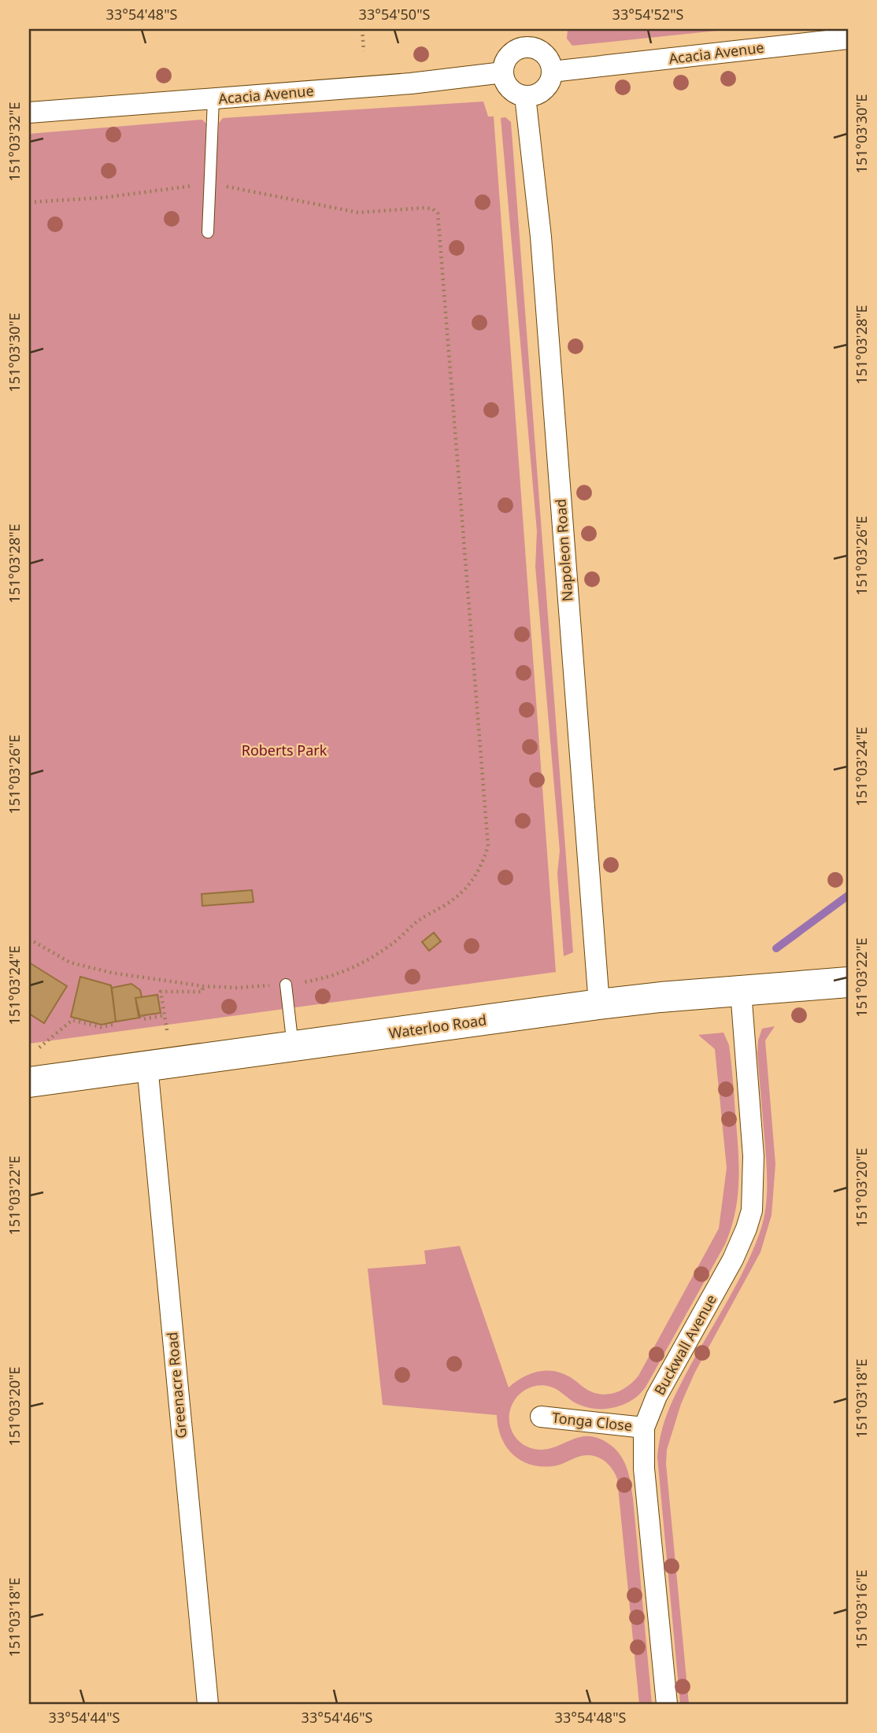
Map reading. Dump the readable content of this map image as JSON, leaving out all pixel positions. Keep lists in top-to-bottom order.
{
  "streets": {
    "main road": ["Waterloo Road"],
    "street": [
      "Acacia Avenue",
      "Napoleon Road",
      "Buckwall Avenue",
      "Greenacre Road",
      "Tonga Close"
    ]
  },
  "crossings": [
    ["Acacia Avenue", "Napoleon Road"],
    ["Napoleon Road", "Waterloo Road"],
    ["Waterloo Road", "Buckwall Avenue"],
    ["Waterloo Road", "Greenacre Road"],
    ["Buckwall Avenue", "Tonga Close"]
  ],
  "parks": ["Roberts Park"],
  "coordinates": [
    "33°54'48\"S",
    "33°54'50\"S",
    "33°54'52\"S",
    "151°03'30\"E",
    "151°03'32\"E",
    "151°03'28\"E",
    "151°03'26\"E",
    "151°03'24\"E",
    "151°03'22\"E",
    "151°03'20\"E",
    "151°03'18\"E",
    "151°03'16\"E",
    "33°54'44\"S",
    "33°54'46\"S"
  ]
}
